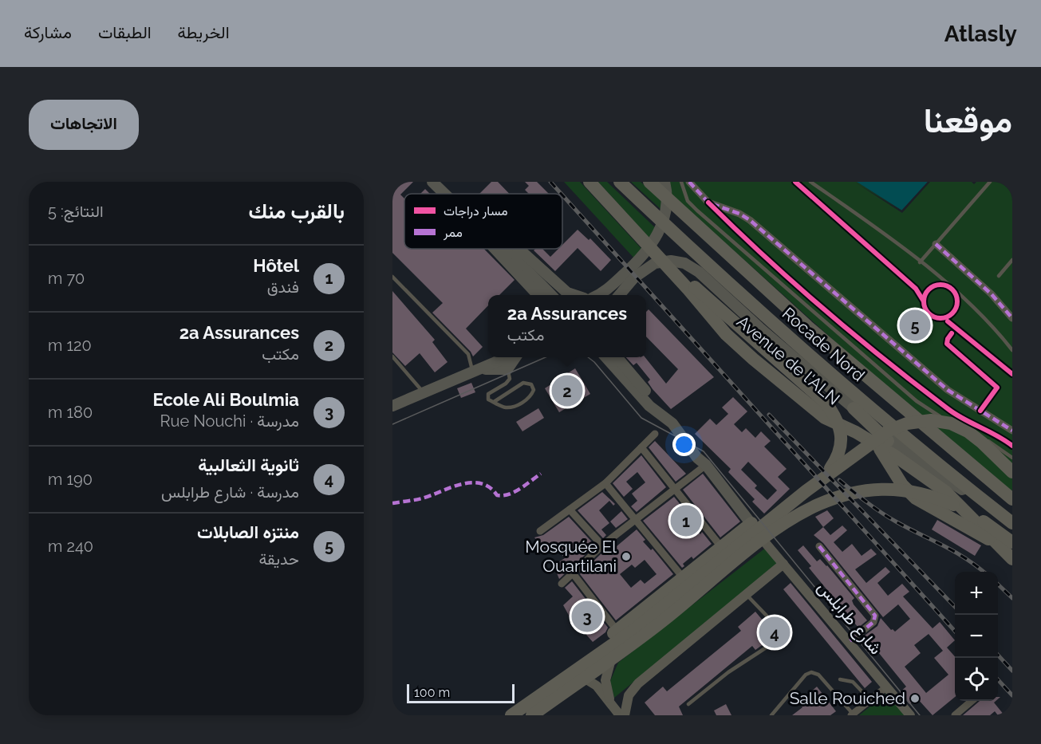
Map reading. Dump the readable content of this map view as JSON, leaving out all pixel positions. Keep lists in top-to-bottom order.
{
  "streets": {
    "highway": ["Rocade Nord", "Avenue de l'ALN"],
    "main road": ["شارع طرابلس"]
  },
  "places": ["Mosquée El Ouartilani", "Salle Rouiched"],
  "legend": ["مسار دراجات", "ممر"],
  "scale_bar": "100 m",
  "page": {
    "header": "Atlasly",
    "nav": ["الخريطة", "الطبقات", "مشاركة"],
    "title": "موقعنا",
    "buttons": "الاتجاهات",
    "heading": ["بالقرب منك", "النتائج: 5"],
    "list": [
      {
        "mark": "1",
        "name": "Hôtel",
        "note": "فندق",
        "value": "70 m"
      },
      {
        "mark": "2",
        "name": "2a Assurances",
        "note": "مكتب",
        "value": "120 m"
      },
      {
        "mark": "3",
        "name": "Ecole Ali Boulmia",
        "note": "مدرسة · Rue Nouchi",
        "value": "180 m"
      },
      {
        "mark": "4",
        "name": "ثانوية الثعالبية",
        "note": "مدرسة · شارع طرابلس",
        "value": "190 m"
      },
      {
        "mark": "5",
        "name": "منتزه الصابلات",
        "note": "حديقة",
        "value": "240 m"
      }
    ],
    "popup": ["2a Assurances", "مكتب"],
    "pins": [
      "5",
      "2",
      "1",
      "3",
      "4"
    ],
    "map_buttons": ["+", "−"],
    "scale": "100 m"
  }
}
